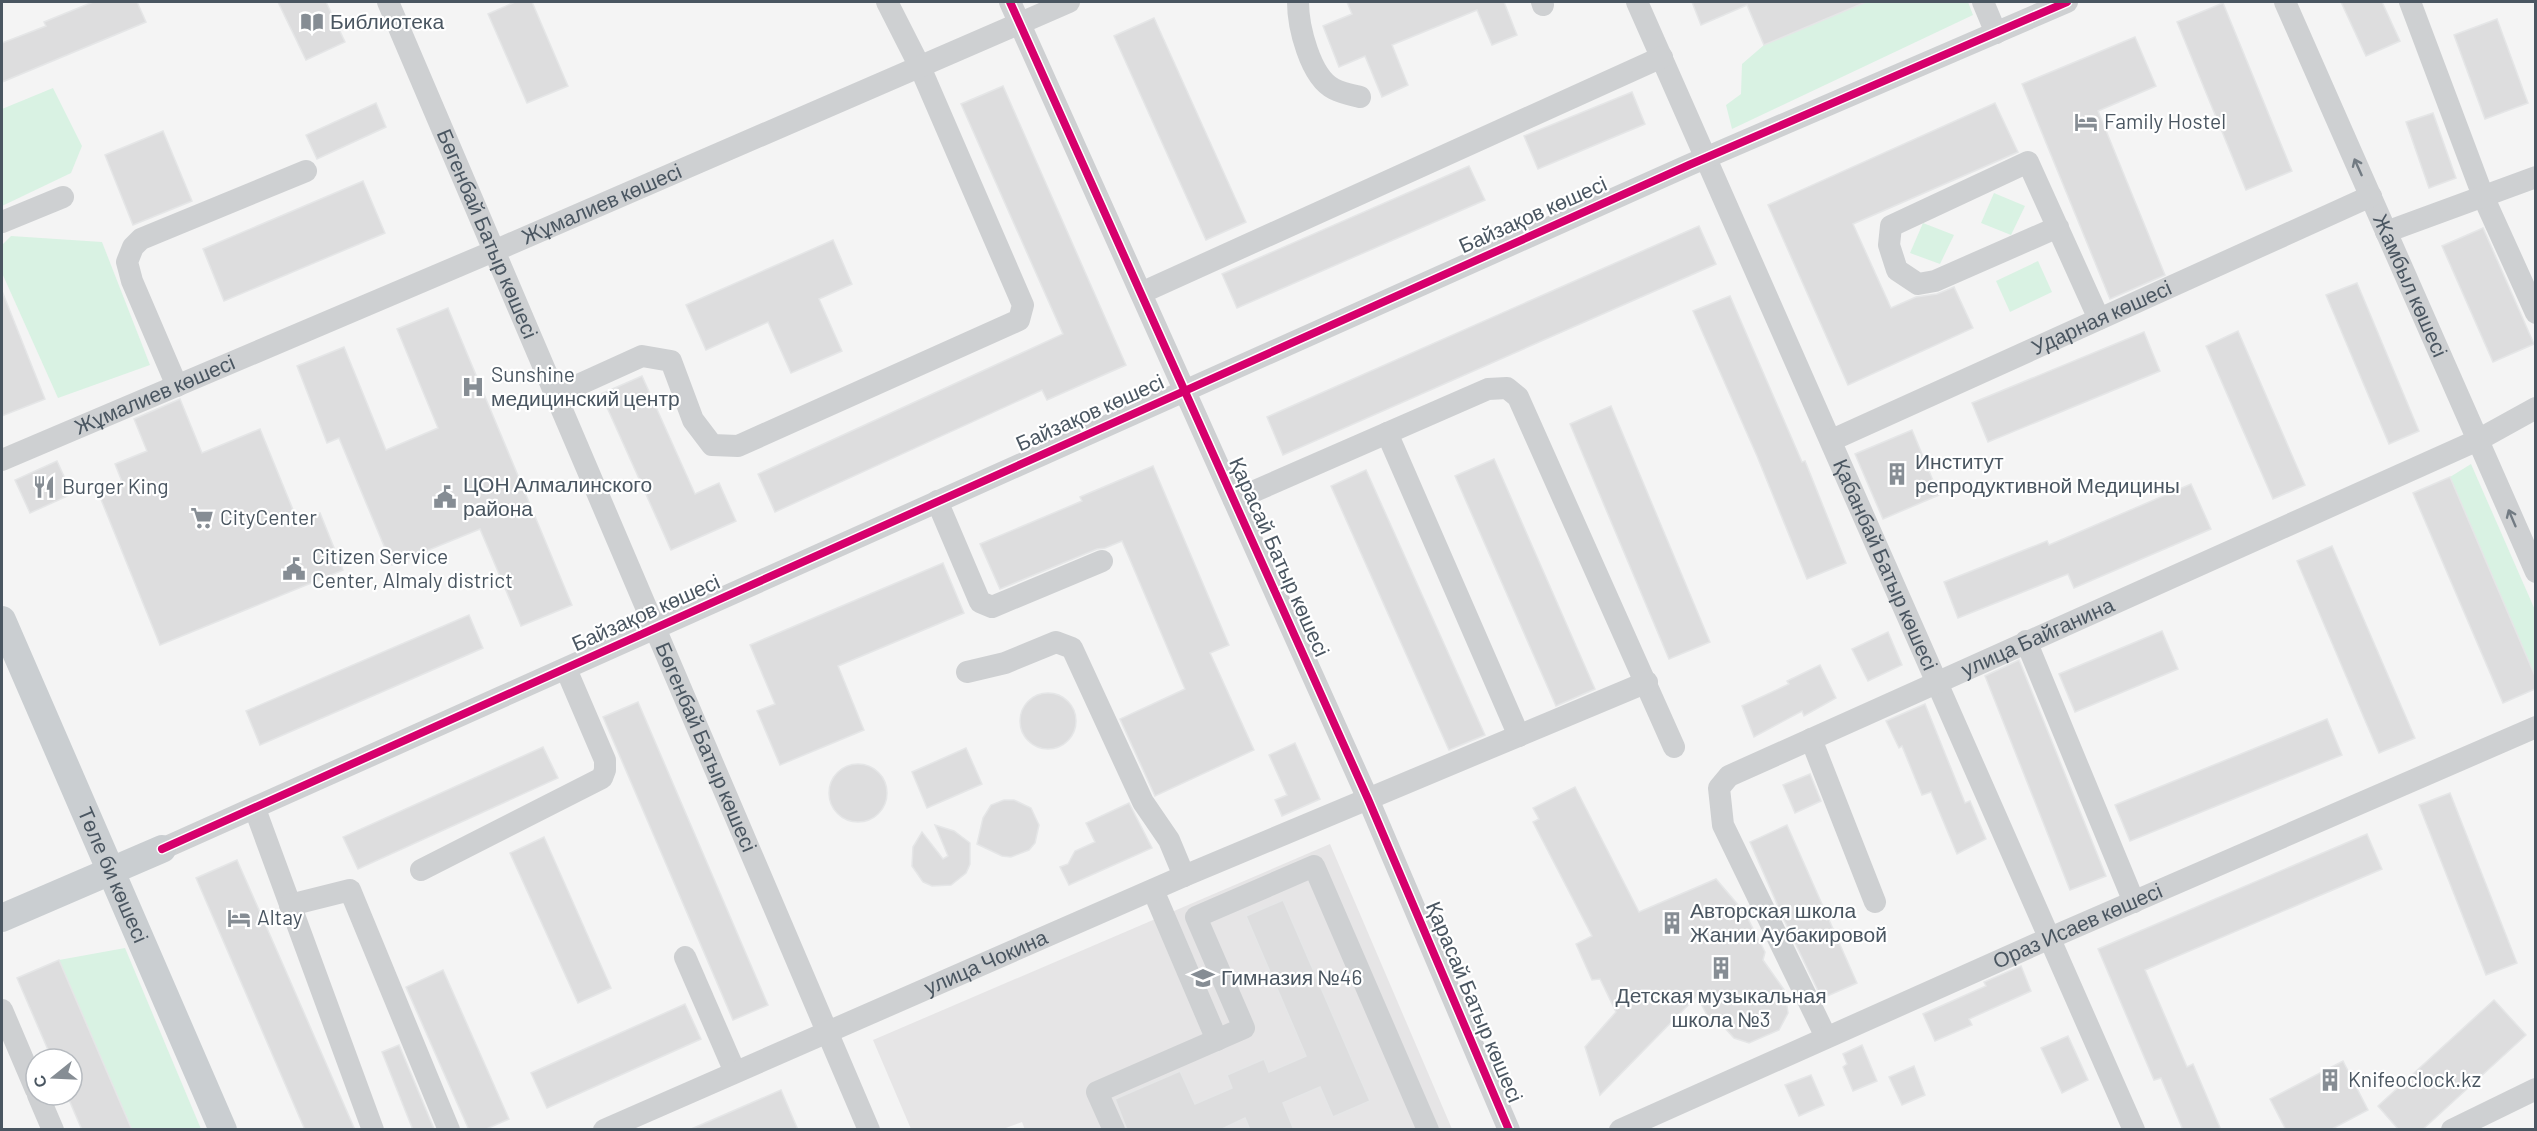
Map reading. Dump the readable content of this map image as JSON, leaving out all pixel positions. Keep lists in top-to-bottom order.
{
  "streets": {
    "main road": ["Байзақов көшесі", "Төле би көшесі"],
    "street": [
      "Жұмалиев көшесі",
      "Бөгенбай Батыр көшесі",
      "Жамбыл көшесі",
      "Ударная көшесі",
      "Қарасай Батыр көшесі",
      "Қабанбай Батыр көшесі",
      "улица Байганина",
      "Ораз Исаев көшесі",
      "улица Чокина"
    ]
  },
  "crossings": [
    ["Жұмалиев көшесі", "Бөгенбай Батыр көшесі"],
    ["Жұмалиев көшесі", "Қарасай Батыр көшесі"],
    ["Байзақов көшесі", "Бөгенбай Батыр көшесі"],
    ["Байзақов көшесі", "Қарасай Батыр көшесі"],
    ["Байзақов көшесі", "Қабанбай Батыр көшесі"],
    ["Байзақов көшесі", "Төле би көшесі"],
    ["Бөгенбай Батыр көшесі", "улица Чокина"],
    ["Жамбыл көшесі", "Ударная көшесі"],
    ["Жамбыл көшесі", "улица Байганина"],
    ["Ударная көшесі", "Қабанбай Батыр көшесі"],
    ["Қарасай Батыр көшесі", "улица Чокина"],
    ["Қабанбай Батыр көшесі", "улица Байганина"],
    ["Қабанбай Батыр көшесі", "Ораз Исаев көшесі"],
    ["улица Байганина", "Ораз Исаев көшесі"]
  ],
  "places": {
    "library": ["Библиотека"],
    "hotel": ["Family Hostel", "Altay"],
    "hospital": ["Sunshine медицинский центр"],
    "building": [
      "Институт репродуктивной Медицины",
      "Авторская школа Жании Аубакировой",
      "Детская музыкальная школа №3",
      "Knifeoclock.kz"
    ],
    "restaurant": ["Burger King"],
    "public building": ["ЦОН Алмалинского района", "Citizen Service Center, Almaly district"],
    "supermarket": ["CityCenter"],
    "school or university": ["Гимназия №46"]
  },
  "north": "left"
}
